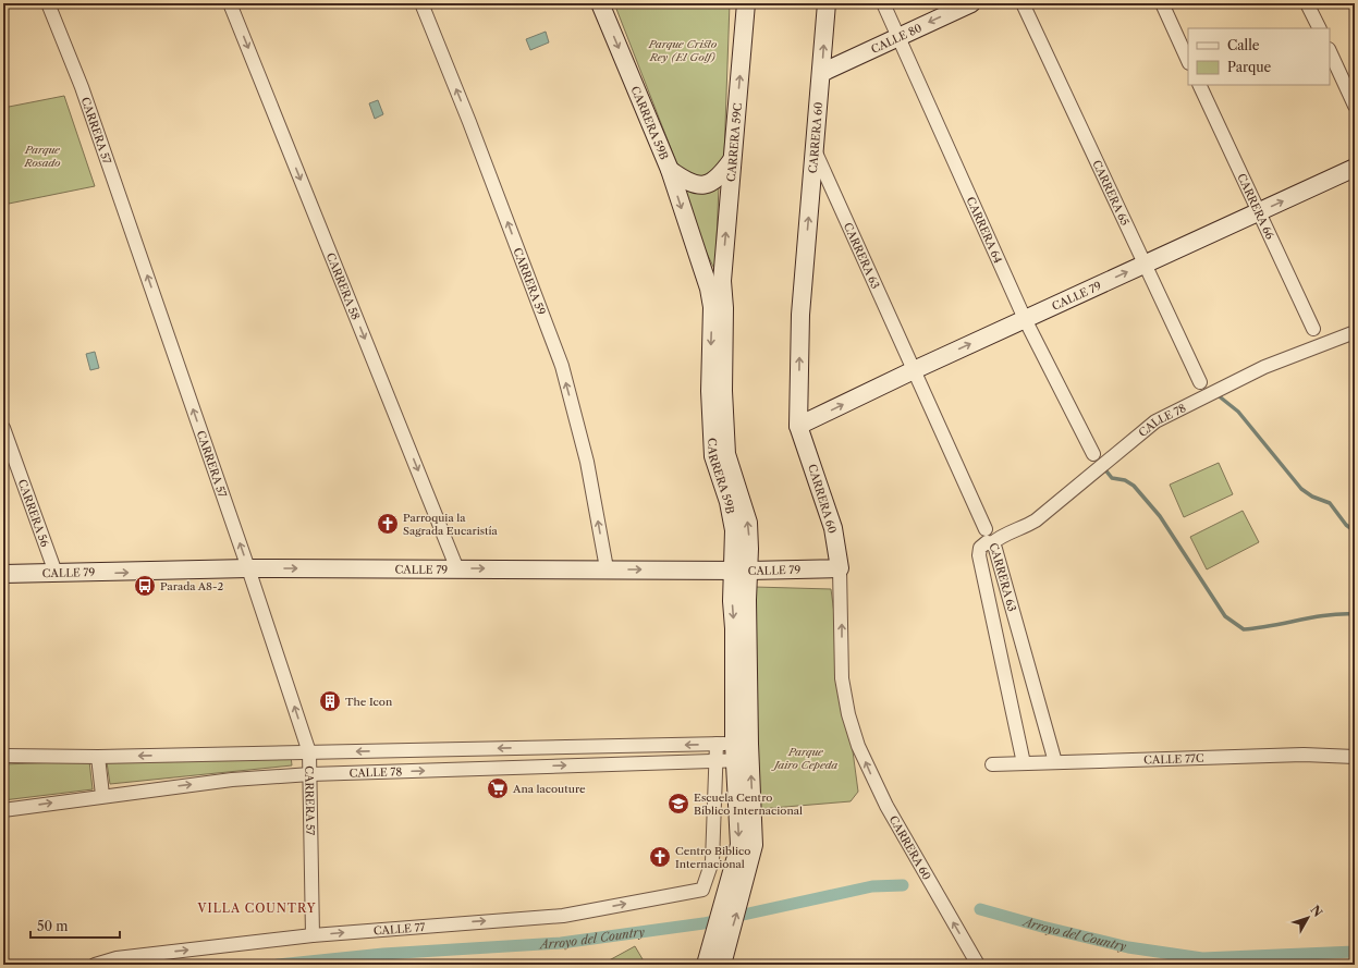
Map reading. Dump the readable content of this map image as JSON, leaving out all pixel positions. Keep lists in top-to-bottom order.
{
  "streets": {
    "street": [
      "CALLE 80",
      "CARRERA 59B",
      "CARRERA 57",
      "CARRERA 60",
      "CARRERA 59C",
      "CARRERA 65",
      "CARRERA 66",
      "CARRERA 64",
      "CARRERA 63",
      "CARRERA 59",
      "CARRERA 58",
      "CALLE 79",
      "CALLE 78",
      "CARRERA 56",
      "CALLE 77C",
      "CALLE 77"
    ]
  },
  "crossings": [
    ["CALLE 80", "CARRERA 60"],
    ["CALLE 80", "CARRERA 64"],
    ["CARRERA 59B", "CARRERA 59C"],
    ["CARRERA 59B", "CALLE 79"],
    ["CARRERA 59B", "CALLE 78"],
    ["CARRERA 57", "CALLE 79"],
    ["CARRERA 57", "CALLE 78"],
    ["CARRERA 57", "CALLE 77"],
    ["CARRERA 60", "CARRERA 63"],
    ["CARRERA 60", "CALLE 79"],
    ["CARRERA 65", "CALLE 79"],
    ["CARRERA 66", "CALLE 79"],
    ["CARRERA 64", "CALLE 79"],
    ["CARRERA 63", "CALLE 79"],
    ["CARRERA 63", "CALLE 78"],
    ["CARRERA 63", "CALLE 77C"],
    ["CARRERA 59", "CALLE 79"],
    ["CARRERA 58", "CALLE 79"],
    ["CALLE 79", "CARRERA 56"],
    ["CALLE 78", "CALLE 77"]
  ],
  "one_way": [
    "CALLE 80",
    "CARRERA 57",
    "CARRERA 60",
    "CARRERA 59C",
    "CARRERA 59",
    "CARRERA 58",
    "CALLE 79",
    "CALLE 77"
  ],
  "districts": ["VILLA COUNTRY"],
  "water": ["Arroyo del Country"],
  "parks": ["Parque Cristo Rey (El Golf)", "Parque Rosado", "Parque Jairo Cepeda"],
  "places": {
    "church": ["Parroquia la Sagrada Eucaristía", "Centro Biblico Internacional"],
    "bus stop": ["Parada A8-2"],
    "building": ["The Icon"],
    "supermarket": ["Ana lacouture"],
    "school or university": ["Escuela Centro Bíblico Internacional"]
  },
  "legend": ["Calle", "Parque"],
  "scale_bar": "50 m",
  "north": "top right"
}
